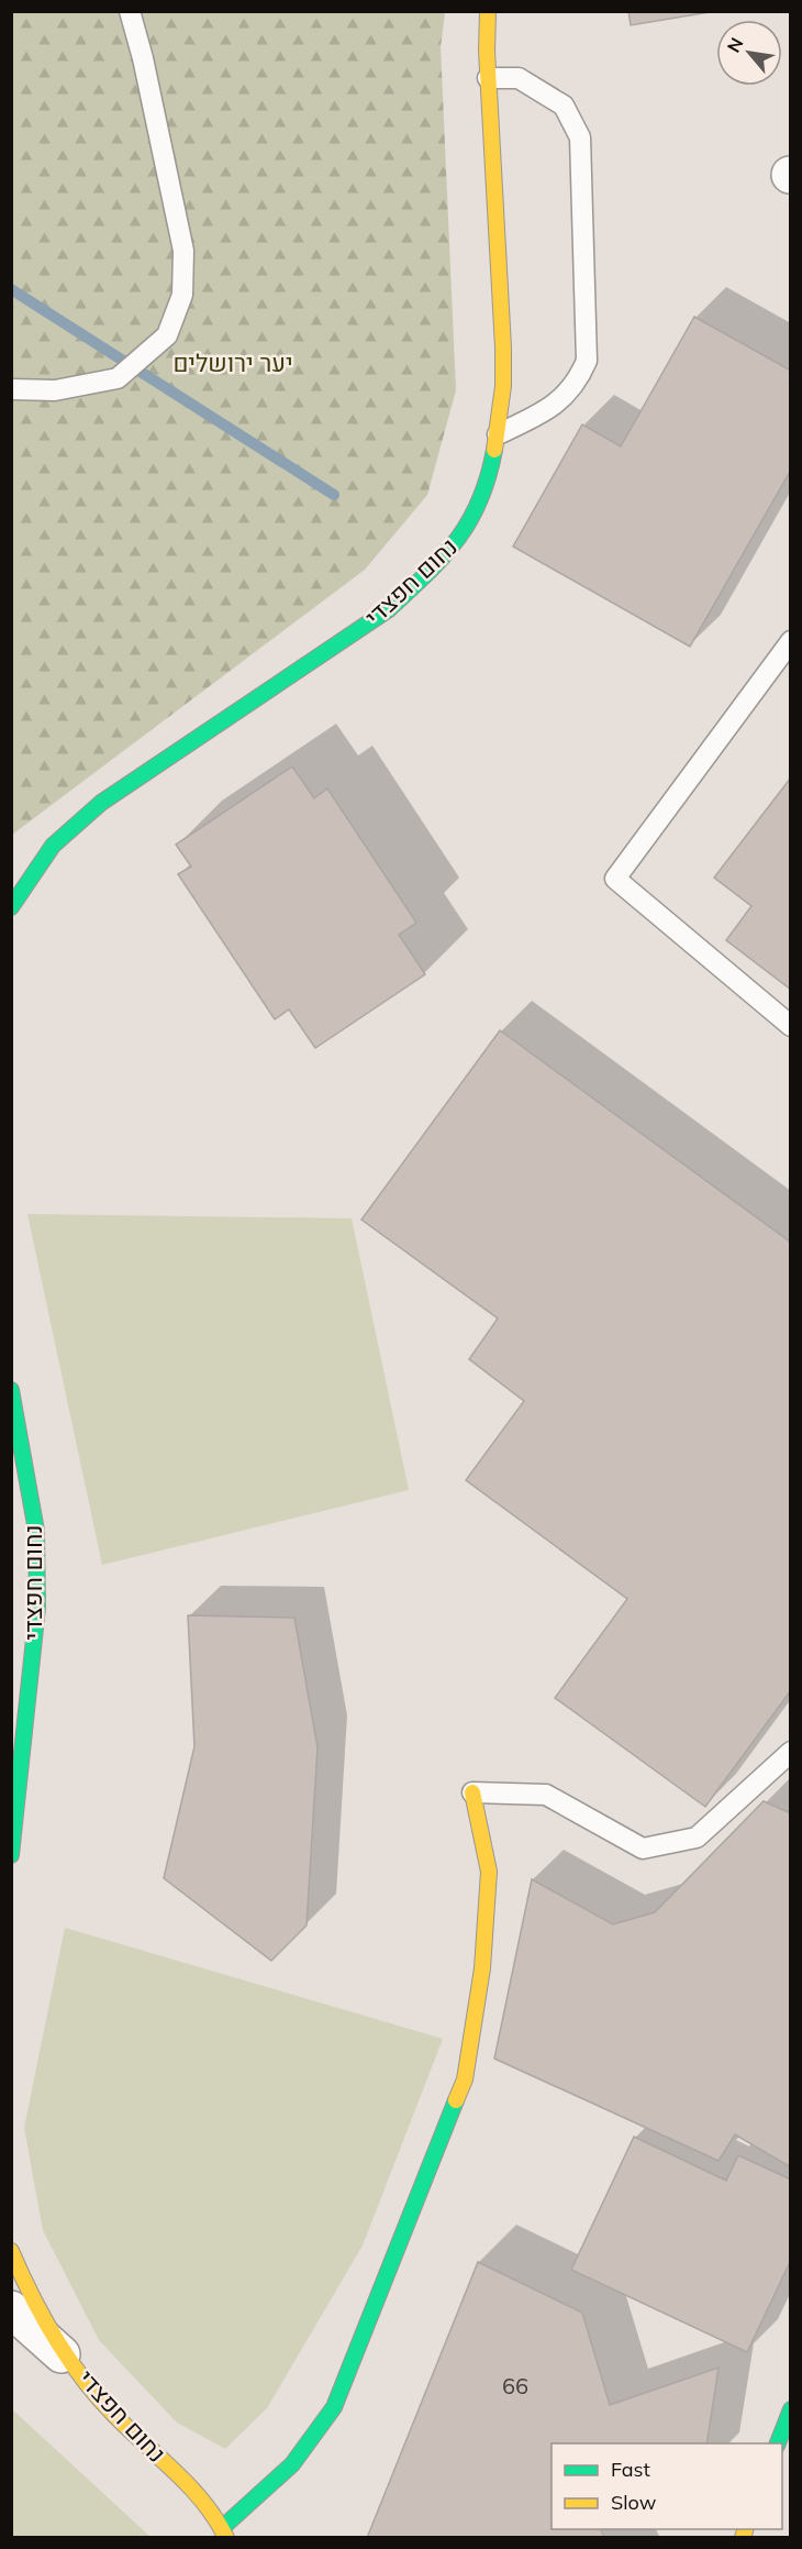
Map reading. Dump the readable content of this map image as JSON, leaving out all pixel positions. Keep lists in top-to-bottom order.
{
  "streets": {
    "street": ["נחום חפצדי"]
  },
  "parks": ["יער ירושלים"],
  "house_numbers": ["66"],
  "legend": ["Fast", "Slow"],
  "north": "top left"
}
